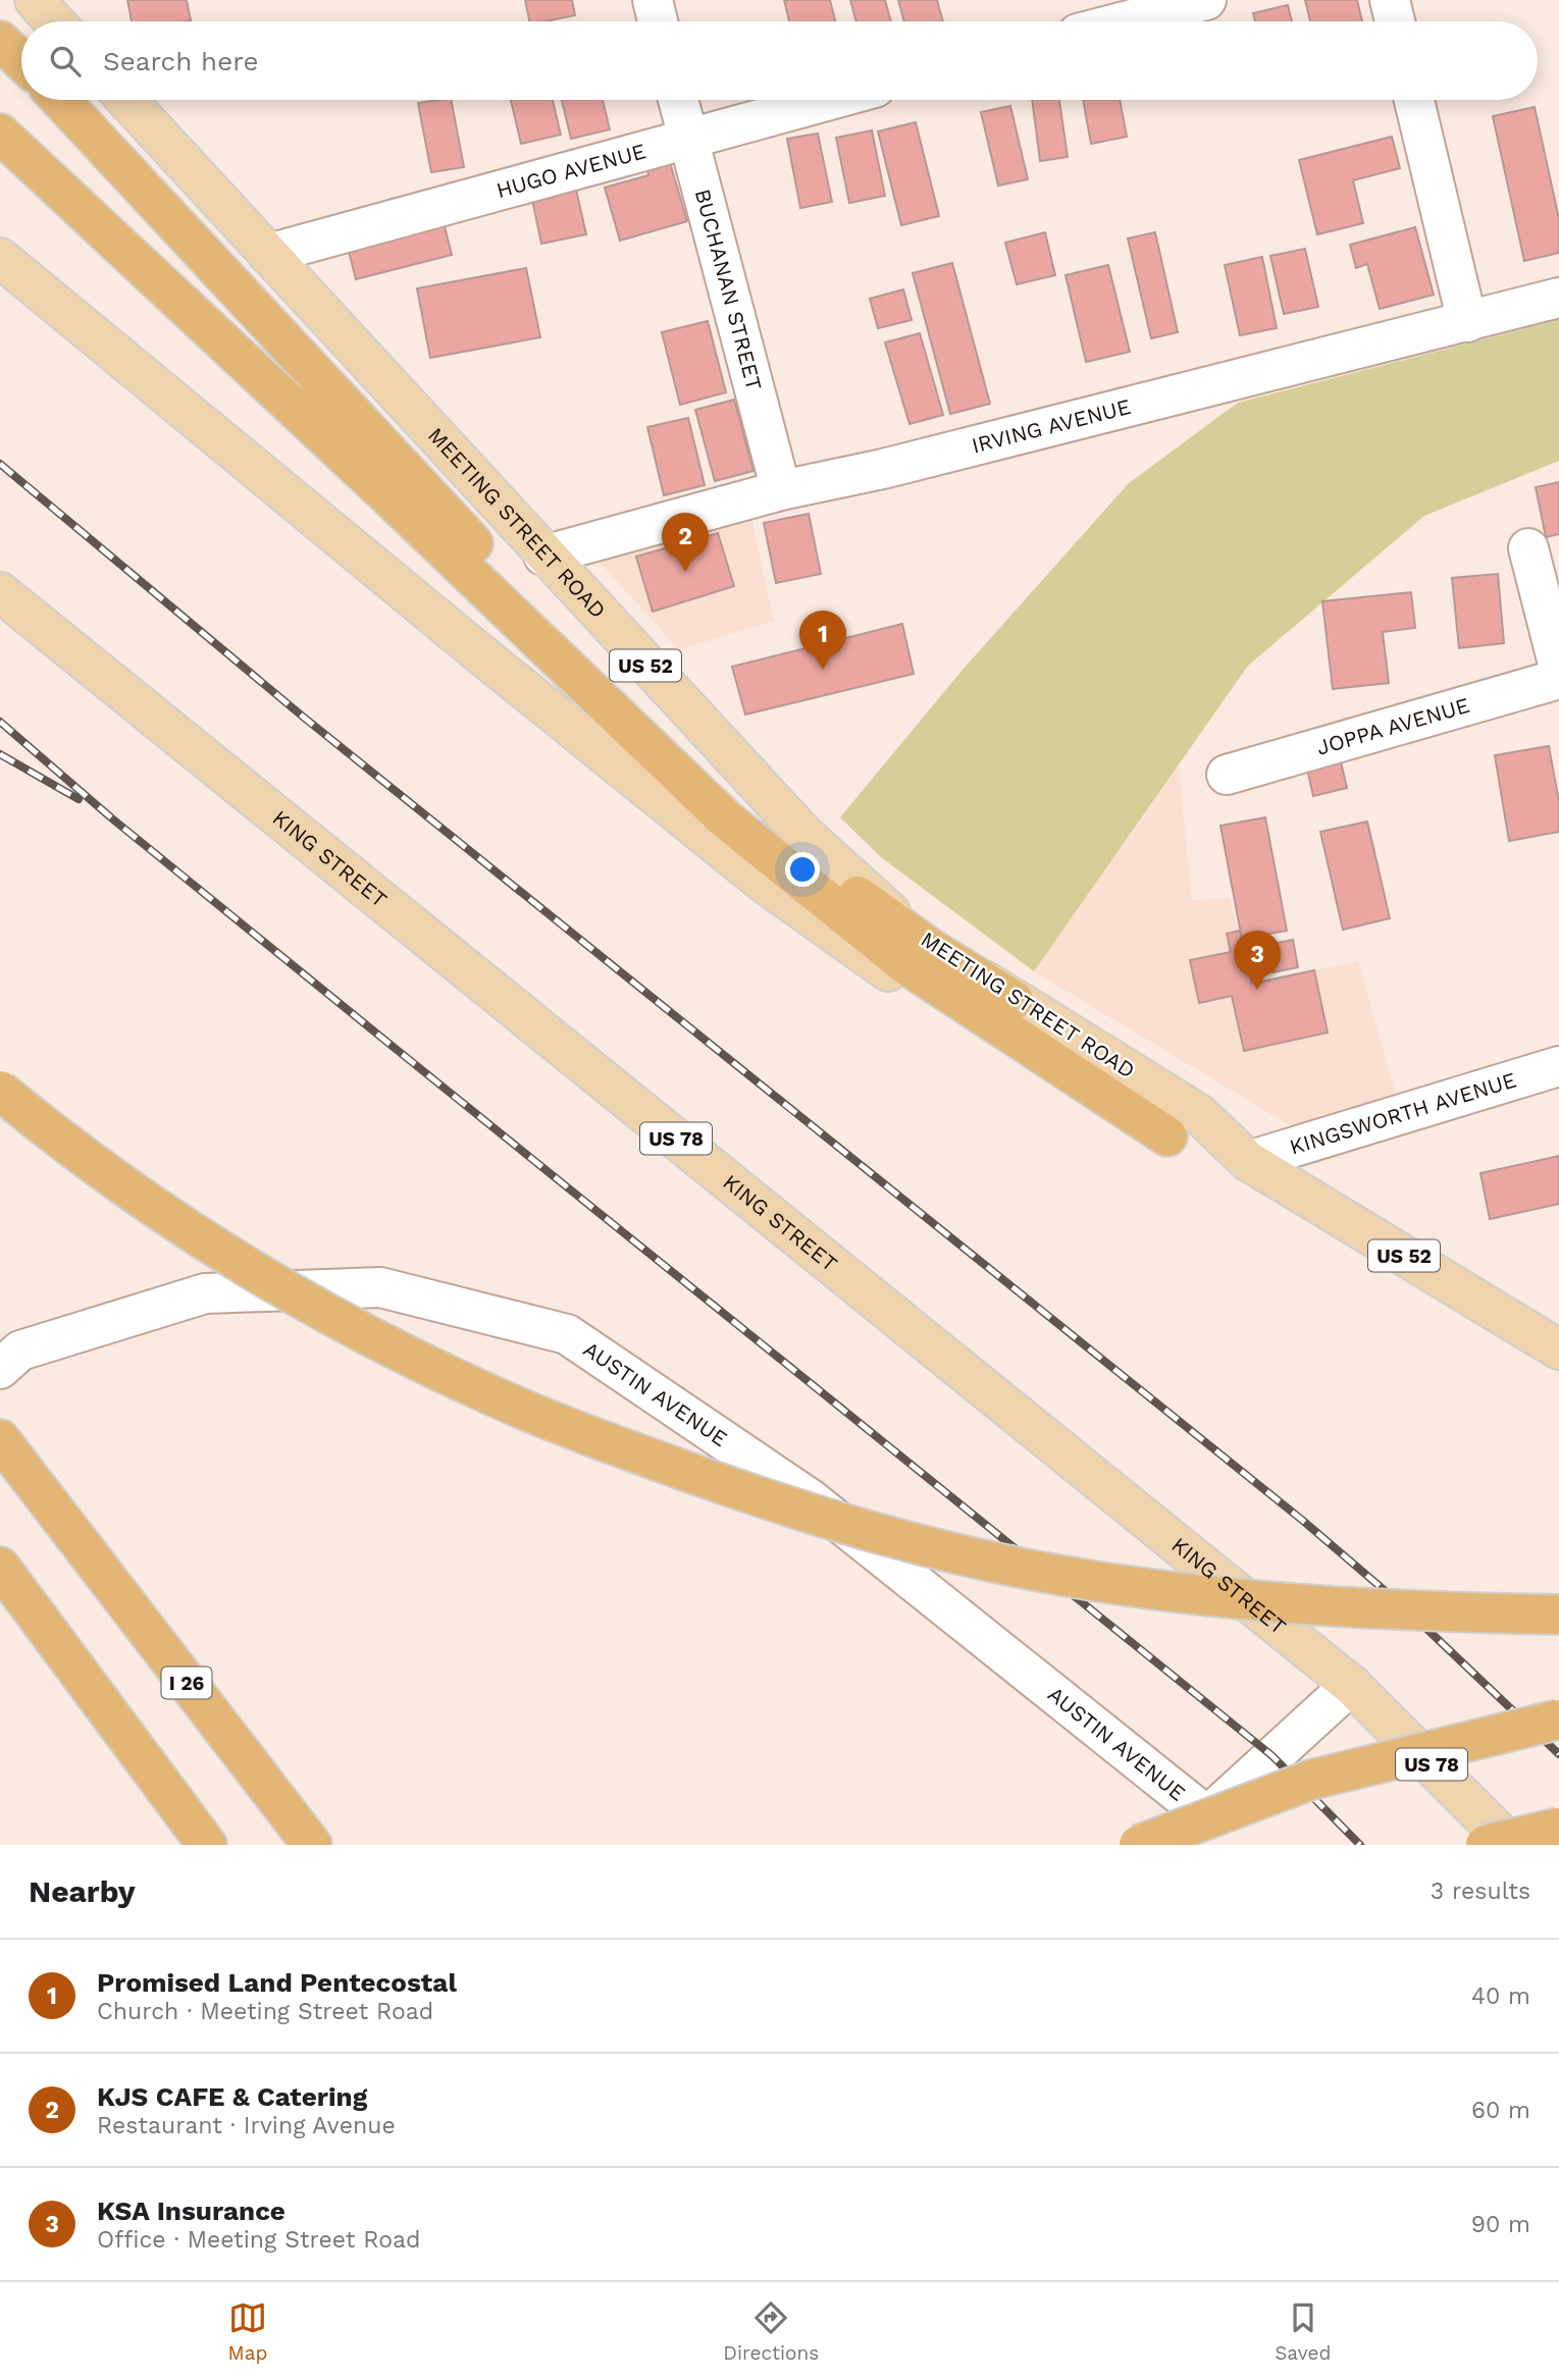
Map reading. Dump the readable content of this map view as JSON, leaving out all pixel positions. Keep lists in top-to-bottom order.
{
  "streets": {
    "highway": ["I 26"],
    "main road": [
      "MEETING STREET ROAD",
      "US 52",
      "KING STREET",
      "US 78"
    ],
    "street": [
      "HUGO AVENUE",
      "BUCHANAN STREET",
      "IRVING AVENUE",
      "JOPPA AVENUE",
      "KINGSWORTH AVENUE",
      "AUSTIN AVENUE"
    ]
  },
  "crossings": [
    ["HUGO AVENUE", "BUCHANAN STREET"],
    ["HUGO AVENUE", "MEETING STREET ROAD"],
    ["BUCHANAN STREET", "IRVING AVENUE"],
    ["IRVING AVENUE", "MEETING STREET ROAD"],
    ["MEETING STREET ROAD", "KINGSWORTH AVENUE"],
    ["KING STREET", "AUSTIN AVENUE"]
  ],
  "page": {
    "search": "Search here",
    "pins": ["2", "1", "3"],
    "heading": ["Nearby", "3 results"],
    "list": [
      {
        "mark": "1",
        "name": "Promised Land Pentecostal",
        "note": "Church · Meeting Street Road",
        "value": "40 m"
      },
      {
        "mark": "2",
        "name": "KJS CAFE & Catering",
        "note": "Restaurant · Irving Avenue",
        "value": "60 m"
      },
      {
        "mark": "3",
        "name": "KSA Insurance",
        "note": "Office · Meeting Street Road",
        "value": "90 m"
      }
    ],
    "nav": ["Map", "Directions", "Saved"]
  }
}
